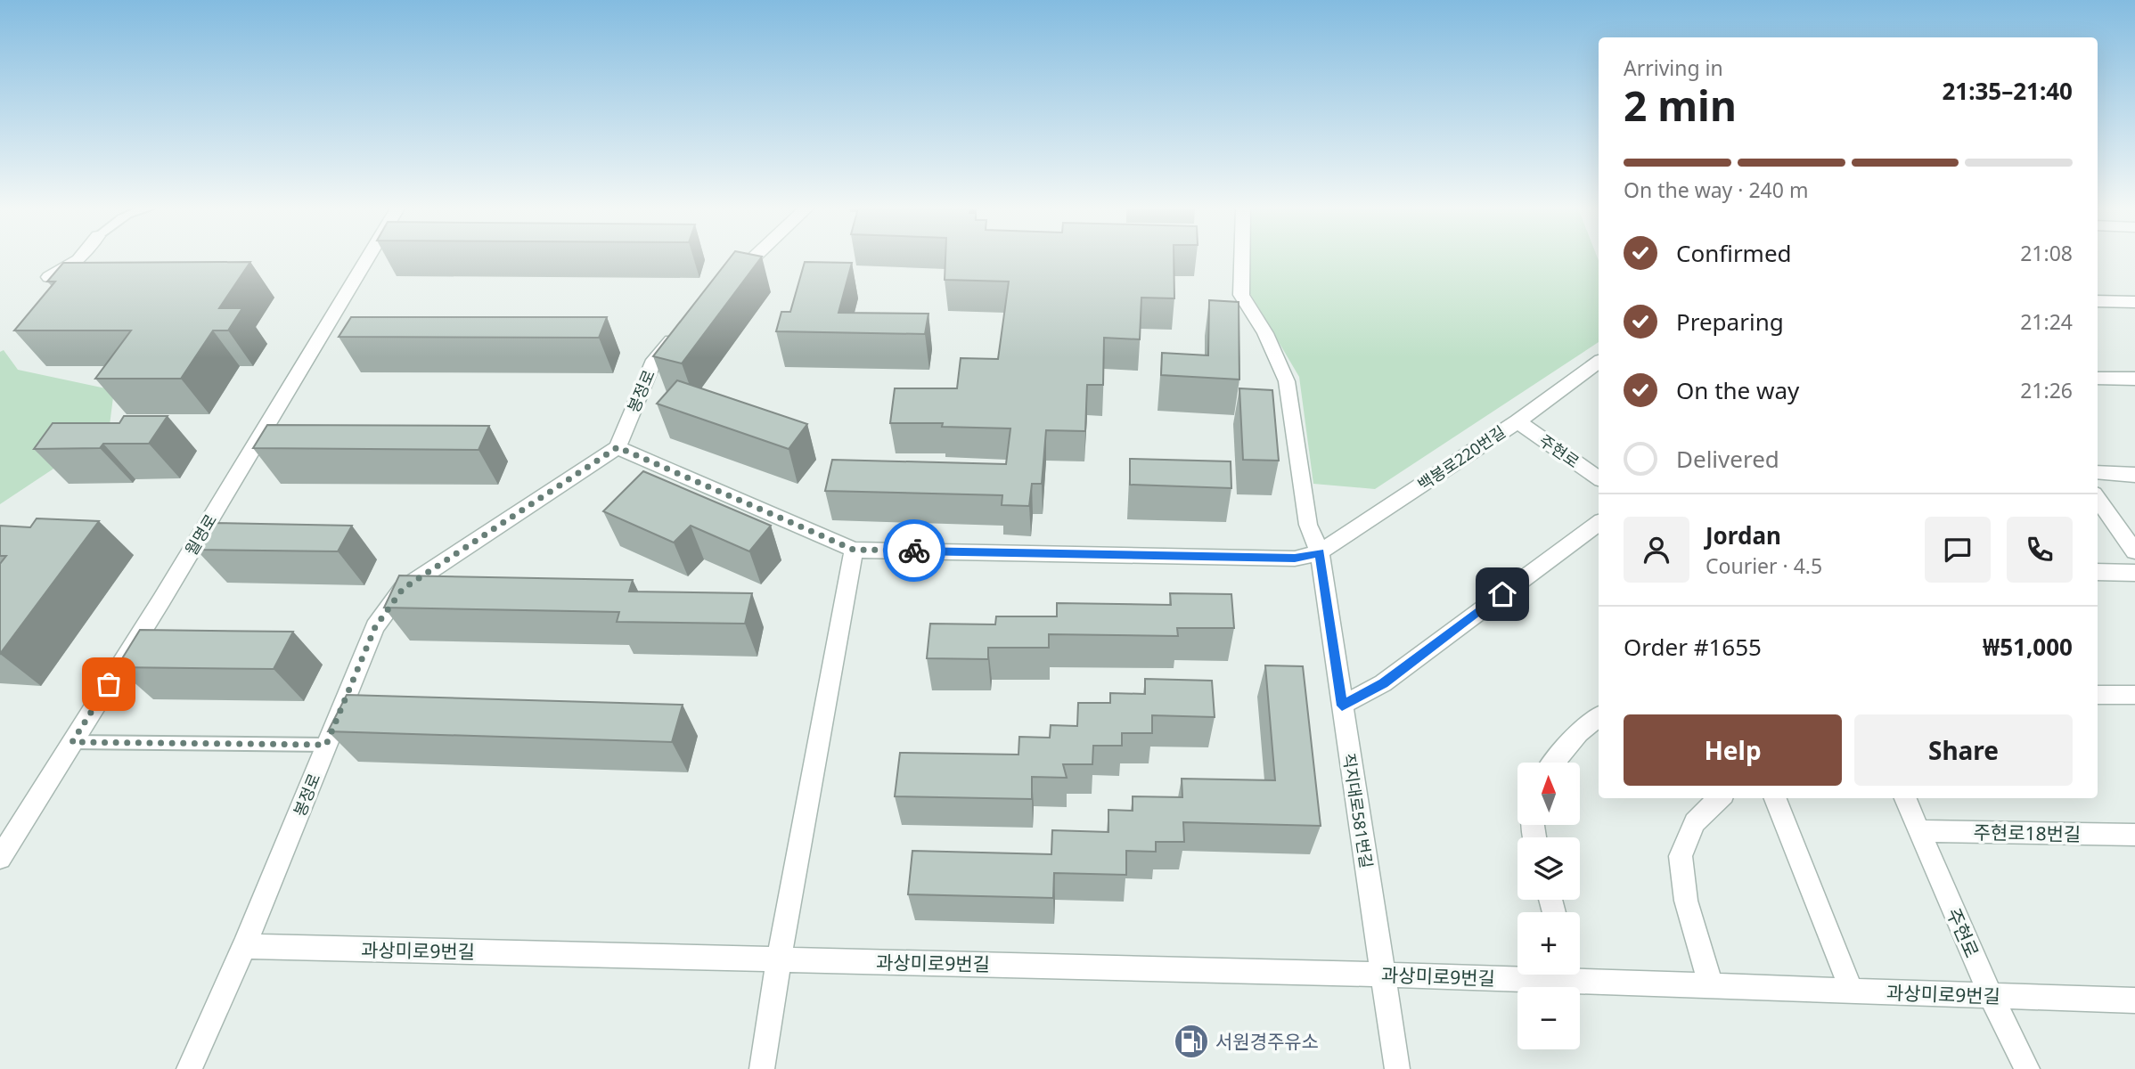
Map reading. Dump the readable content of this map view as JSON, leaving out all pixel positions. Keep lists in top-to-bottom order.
{
  "streets": {
    "street": [
      "봉정로",
      "주현로",
      "백봉로220번길",
      "월명로",
      "직지대로581번길",
      "주현로18번길",
      "과상미로9번길"
    ]
  },
  "crossings": [
    ["봉정로", "과상미로9번길"],
    ["주현로", "백봉로220번길"],
    ["주현로", "주현로18번길"],
    ["주현로", "과상미로9번길"],
    ["백봉로220번길", "직지대로581번길"],
    ["직지대로581번길", "과상미로9번길"]
  ],
  "places": {
    "fuel station": ["서원경주유소"]
  },
  "north": "top",
  "page": {
    "heading": ["2 min", "Arriving in", "21:35–21:40"],
    "panel": [
      "Jordan",
      "Courier · 4.5",
      "Order #1655",
      "₩51,000"
    ],
    "bar": "On the way · 240 m",
    "list": [
      ["Confirmed", "21:08"],
      ["Preparing", "21:24"],
      ["On the way", "21:26"],
      "Delivered"
    ],
    "buttons": ["Help", "Share"],
    "map_buttons": ["+", "−"]
  }
}
